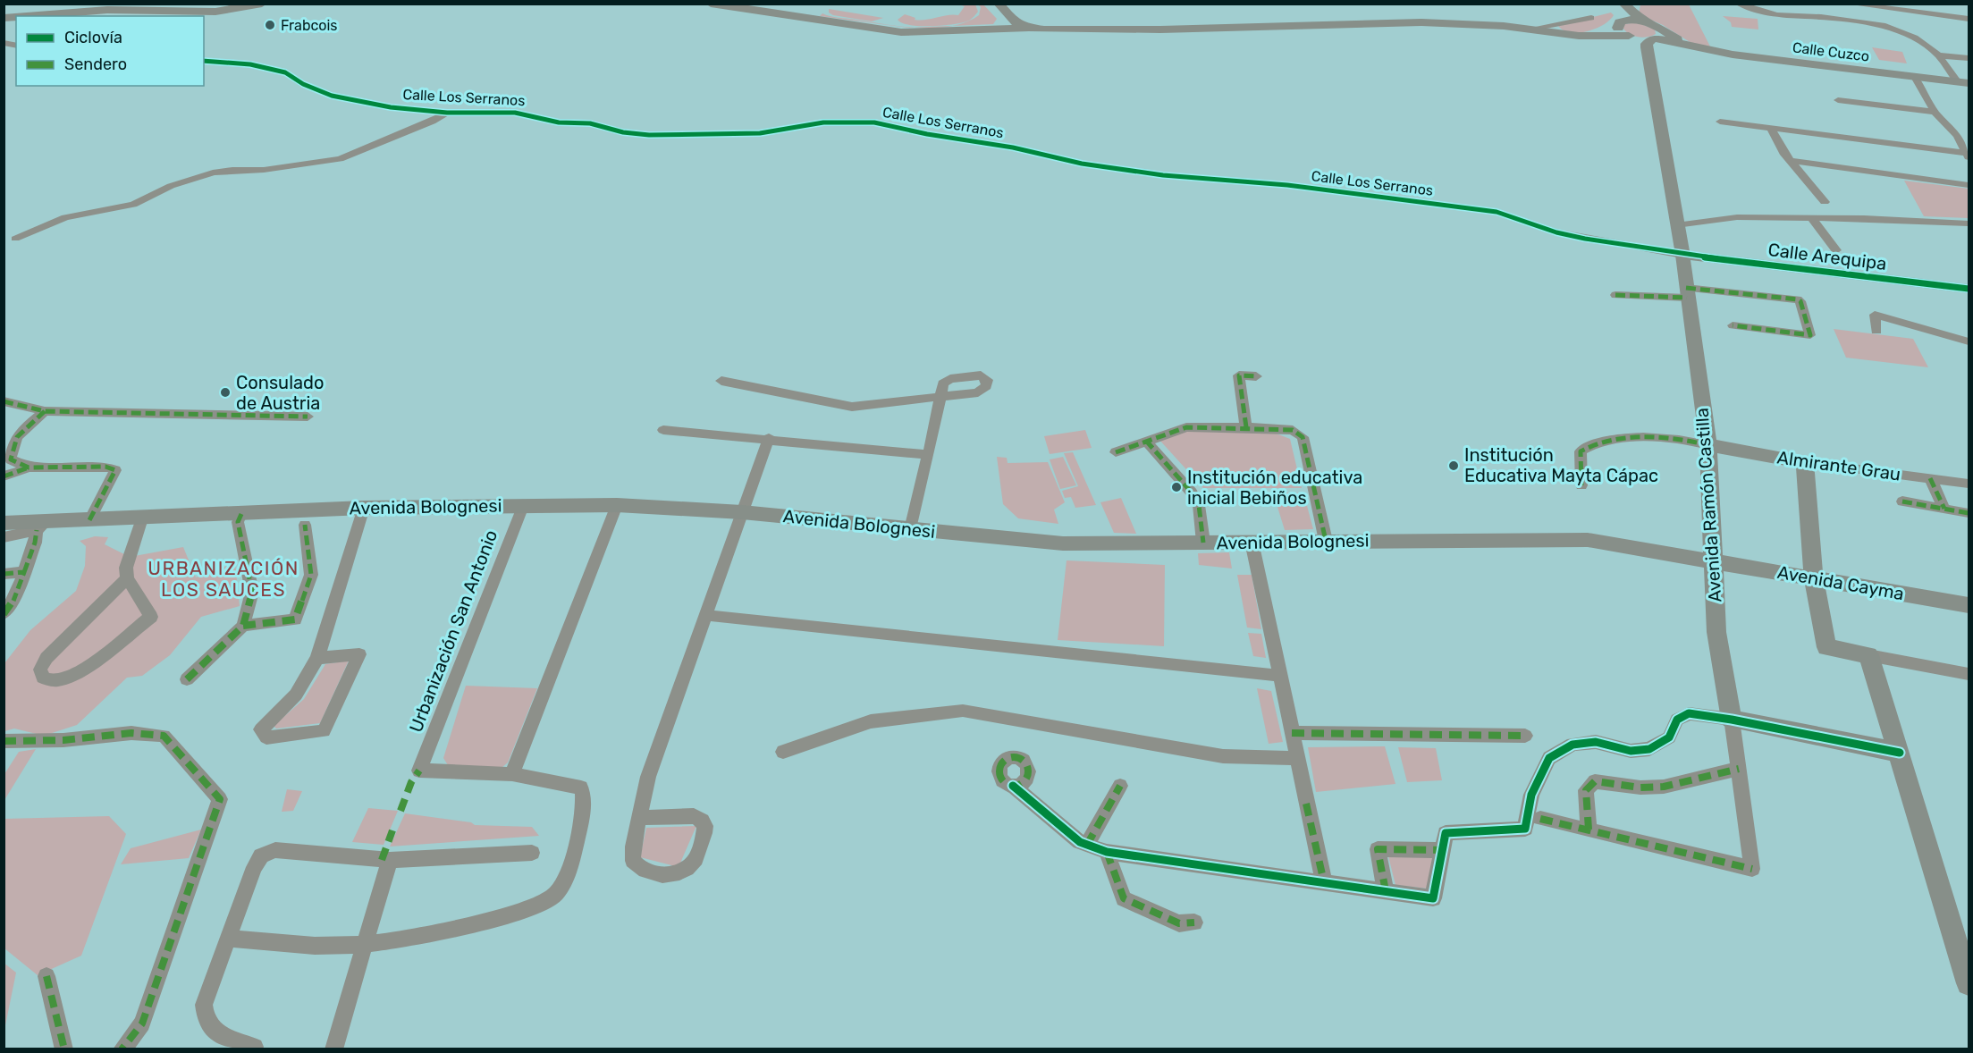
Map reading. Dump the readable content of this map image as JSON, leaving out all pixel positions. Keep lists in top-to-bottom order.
{
  "streets": {
    "main road": [
      "Calle Cuzco",
      "Calle Arequipa",
      "Almirante Grau",
      "Avenida Ramón Castilla",
      "Avenida Bolognesi",
      "Avenida Cayma"
    ],
    "street": ["Calle Los Serranos", "Urbanización San Antonio"]
  },
  "crossings": [
    ["Calle Cuzco", "Avenida Ramón Castilla"],
    ["Calle Los Serranos", "Calle Arequipa"],
    ["Calle Los Serranos", "Avenida Ramón Castilla"],
    ["Calle Arequipa", "Avenida Ramón Castilla"],
    ["Almirante Grau", "Avenida Ramón Castilla"],
    ["Avenida Ramón Castilla", "Avenida Bolognesi"],
    ["Avenida Ramón Castilla", "Avenida Cayma"],
    ["Avenida Bolognesi", "Avenida Cayma"],
    ["Avenida Bolognesi", "Urbanización San Antonio"]
  ],
  "districts": ["URBANIZACIÓN LOS SAUCES"],
  "places": [
    "Frabcois",
    "Consulado de Austria",
    "Institución Educativa Mayta Cápac",
    "Institución educativa inicial Bebiños"
  ],
  "legend": ["Ciclovía", "Sendero"]
}
